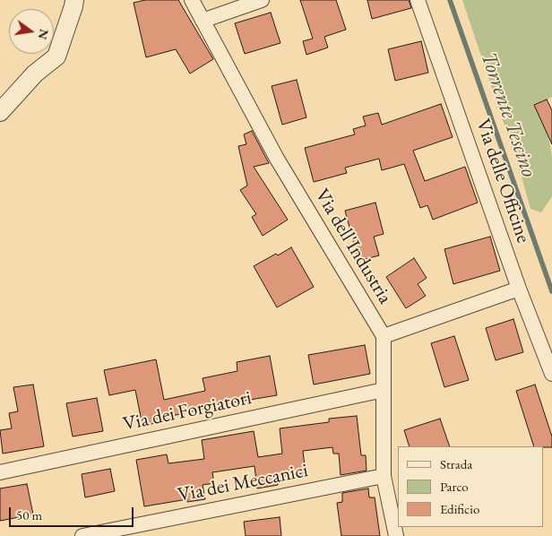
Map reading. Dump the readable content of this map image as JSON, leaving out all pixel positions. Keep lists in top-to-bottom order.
{
  "streets": {
    "street": [
      "Via delle Officine",
      "Via dell'Industria",
      "Via dei Forgiatori",
      "Via dei Meccanici"
    ]
  },
  "crossings": [
    ["Via dell'Industria", "Via dei Forgiatori"],
    ["Via dell'Industria", "Via dei Meccanici"]
  ],
  "water": ["Torrente Tescino"],
  "legend": ["Strada", "Parco", "Edificio"],
  "scale_bar": "50 m",
  "north": "right"
}
